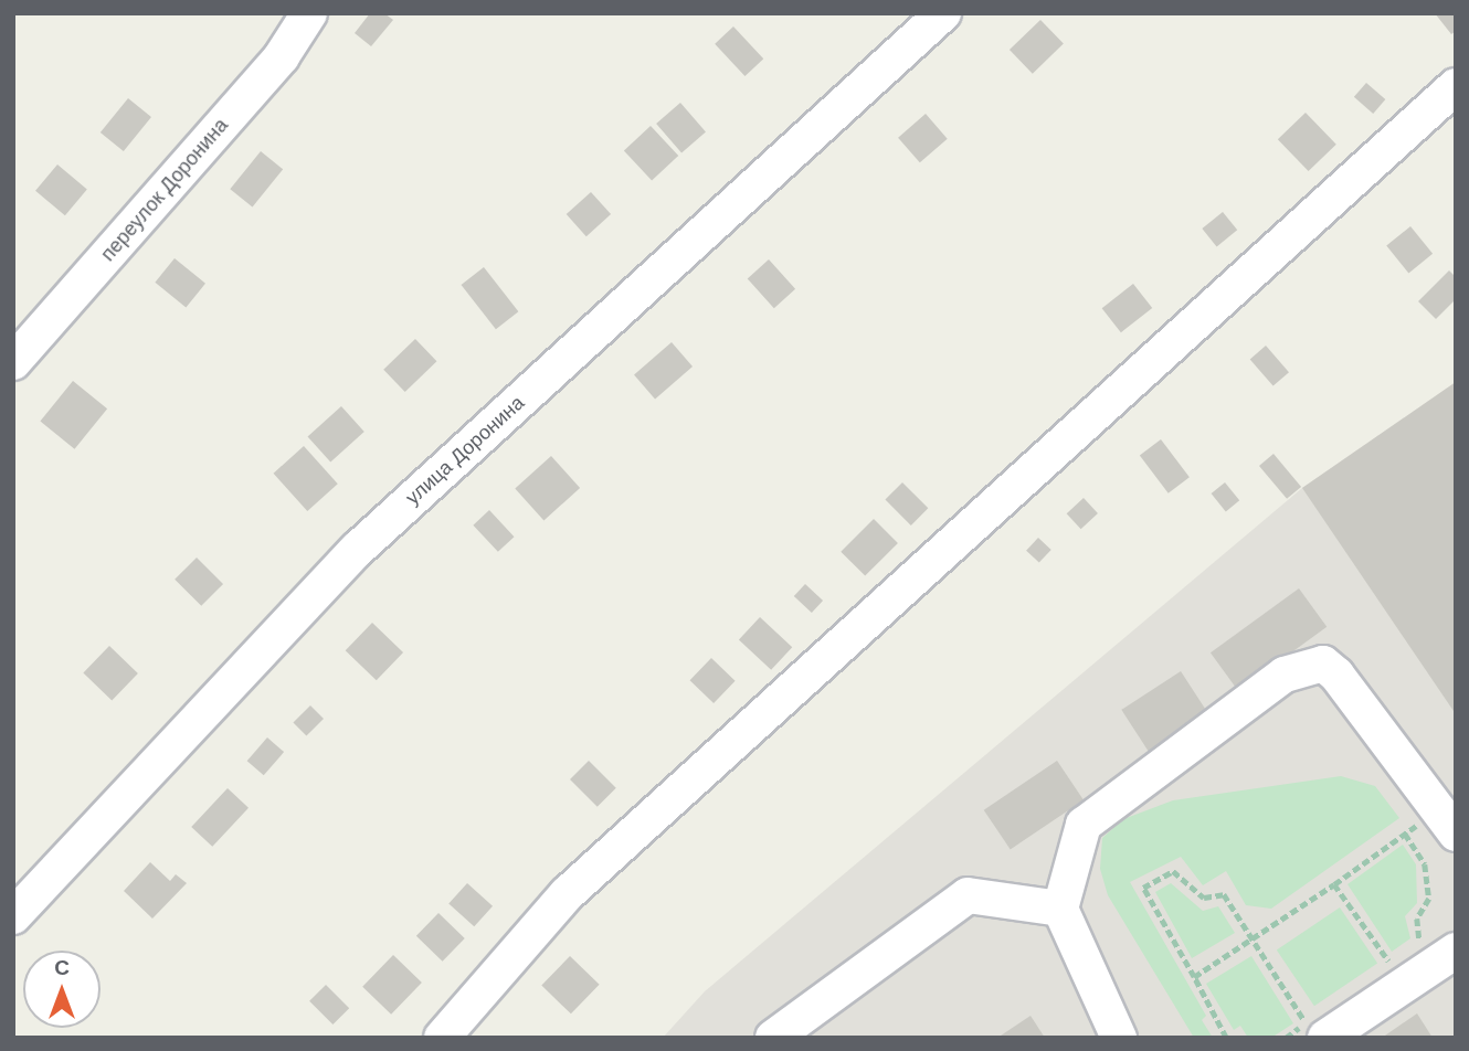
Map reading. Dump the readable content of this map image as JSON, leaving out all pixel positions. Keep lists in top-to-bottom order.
{
  "streets": {
    "street": ["переулок Доронина", "улица Доронина"]
  },
  "north": "top"
}
